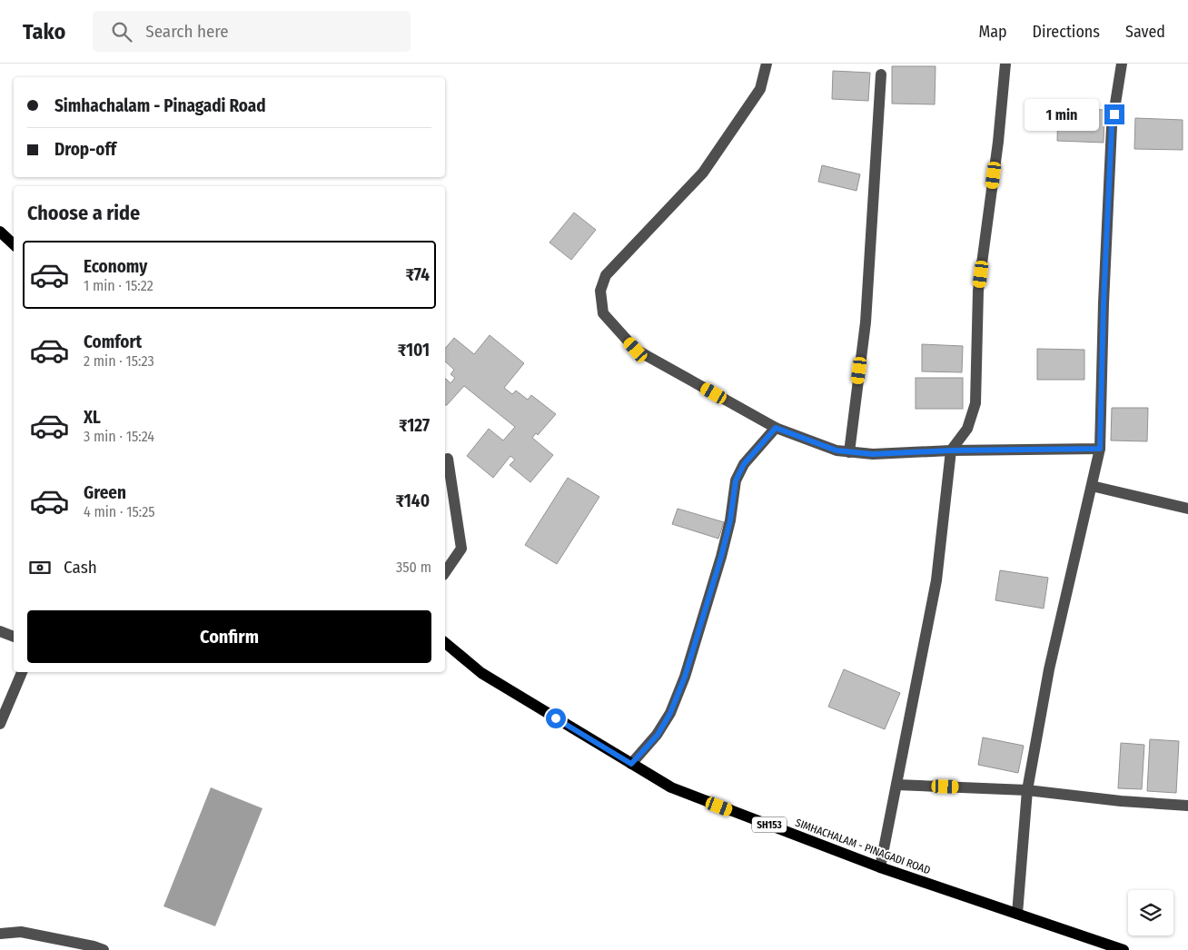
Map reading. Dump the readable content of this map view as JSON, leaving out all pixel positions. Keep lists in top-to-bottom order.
{
  "streets": {
    "main road": ["SH153", "SIMHACHALAM - PINAGADI ROAD"]
  },
  "page": {
    "header": "Tako",
    "search": "Search here",
    "nav": ["Map", "Directions", "Saved"],
    "banner": ["Simhachalam - Pinagadi Road", "Drop-off"],
    "bubble": "1 min",
    "heading": "Choose a ride",
    "list": [
      {
        "name": "Economy",
        "note": "1 min · 15:22",
        "value": "₹74"
      },
      {
        "name": "Comfort",
        "note": "2 min · 15:23",
        "value": "₹101"
      },
      {
        "name": "XL",
        "note": "3 min · 15:24",
        "value": "₹127"
      },
      {
        "name": "Green",
        "note": "4 min · 15:25",
        "value": "₹140"
      }
    ],
    "pay": ["Cash", "350 m"],
    "buttons": "Confirm"
  }
}
